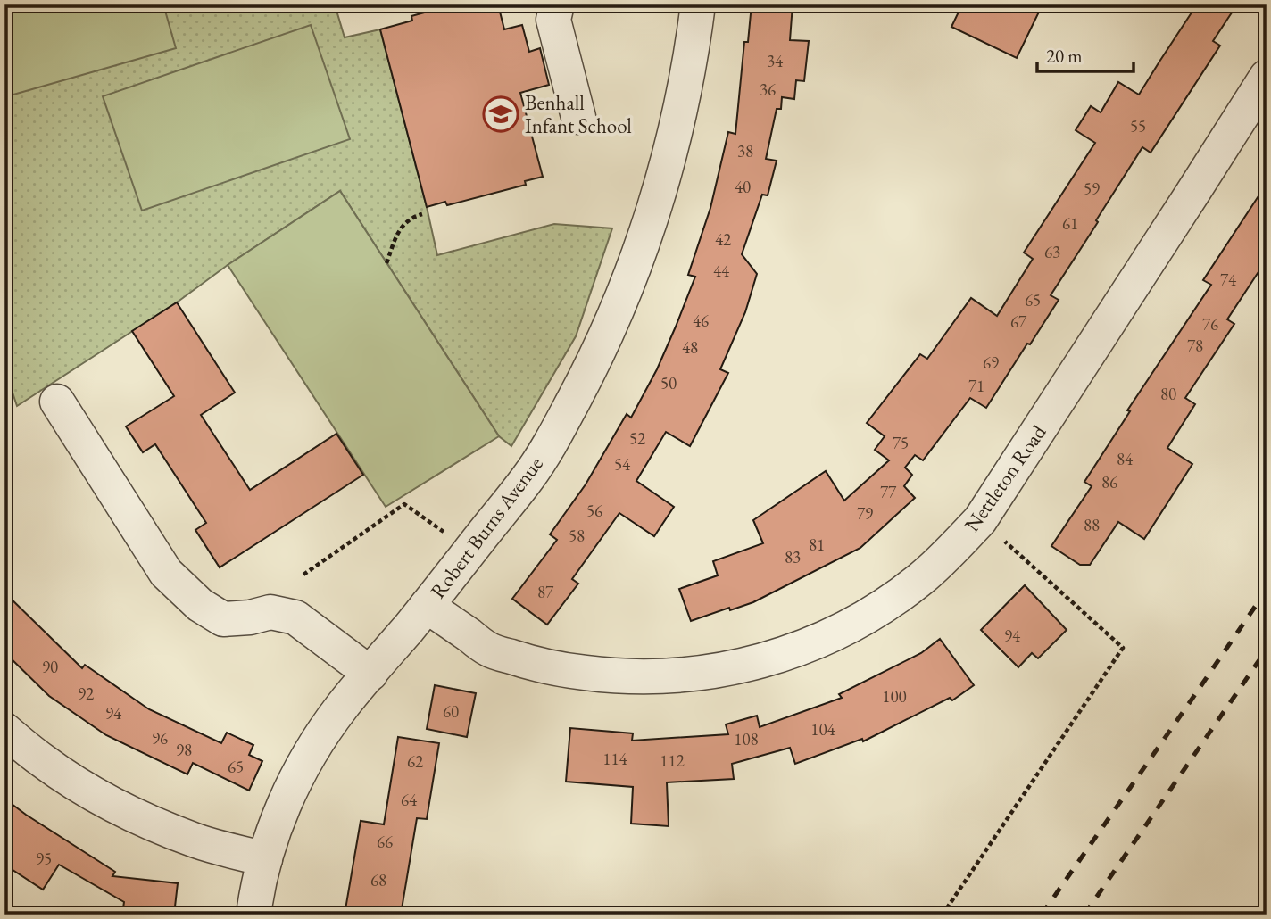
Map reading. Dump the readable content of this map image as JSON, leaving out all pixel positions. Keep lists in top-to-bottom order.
{
  "streets": {
    "street": ["Nettleton Road", "Robert Burns Avenue"]
  },
  "crossings": [
    ["Nettleton Road", "Robert Burns Avenue"]
  ],
  "places": {
    "school or university": ["Benhall Infant School"]
  },
  "house_numbers": [
    "34",
    "36",
    "55",
    "38",
    "40",
    "59",
    "61",
    "42",
    "63",
    "44",
    "74",
    "65",
    "46",
    "67",
    "76",
    "78",
    "48",
    "69",
    "50",
    "71",
    "80",
    "52",
    "75",
    "84",
    "54",
    "86",
    "77",
    "56",
    "79",
    "88",
    "58",
    "81",
    "83",
    "87",
    "94",
    "90",
    "92",
    "100",
    "60",
    "94",
    "104",
    "96",
    "108",
    "98",
    "114",
    "112",
    "62",
    "65",
    "64",
    "66",
    "95",
    "68"
  ],
  "scale_bar": "20 m"
}
